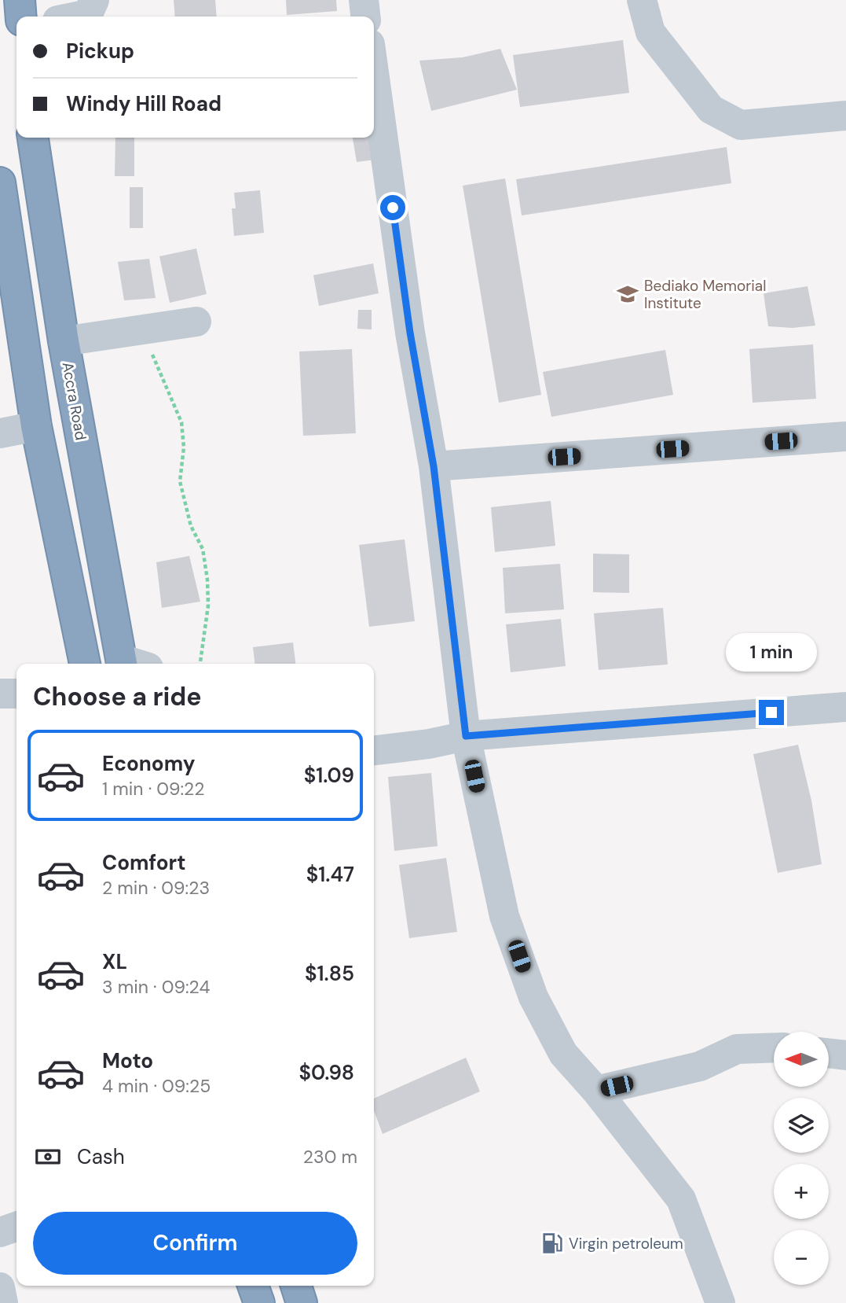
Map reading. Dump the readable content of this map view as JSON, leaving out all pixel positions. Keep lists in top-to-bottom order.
{
  "streets": {
    "highway": ["Accra Road"]
  },
  "places": {
    "school or university": ["Bediako Memorial Institute"],
    "fuel station": ["Virgin petroleum"]
  },
  "north": "left",
  "page": {
    "banner": ["Pickup", "Windy Hill Road"],
    "bubble": "1 min",
    "heading": "Choose a ride",
    "list": [
      {
        "name": "Economy",
        "note": "1 min · 09:22",
        "value": "$1.09"
      },
      {
        "name": "Comfort",
        "note": "2 min · 09:23",
        "value": "$1.47"
      },
      {
        "name": "XL",
        "note": "3 min · 09:24",
        "value": "$1.85"
      },
      {
        "name": "Moto",
        "note": "4 min · 09:25",
        "value": "$0.98"
      }
    ],
    "map_buttons": ["+", "−"],
    "pay": ["Cash", "230 m"],
    "buttons": "Confirm"
  }
}
